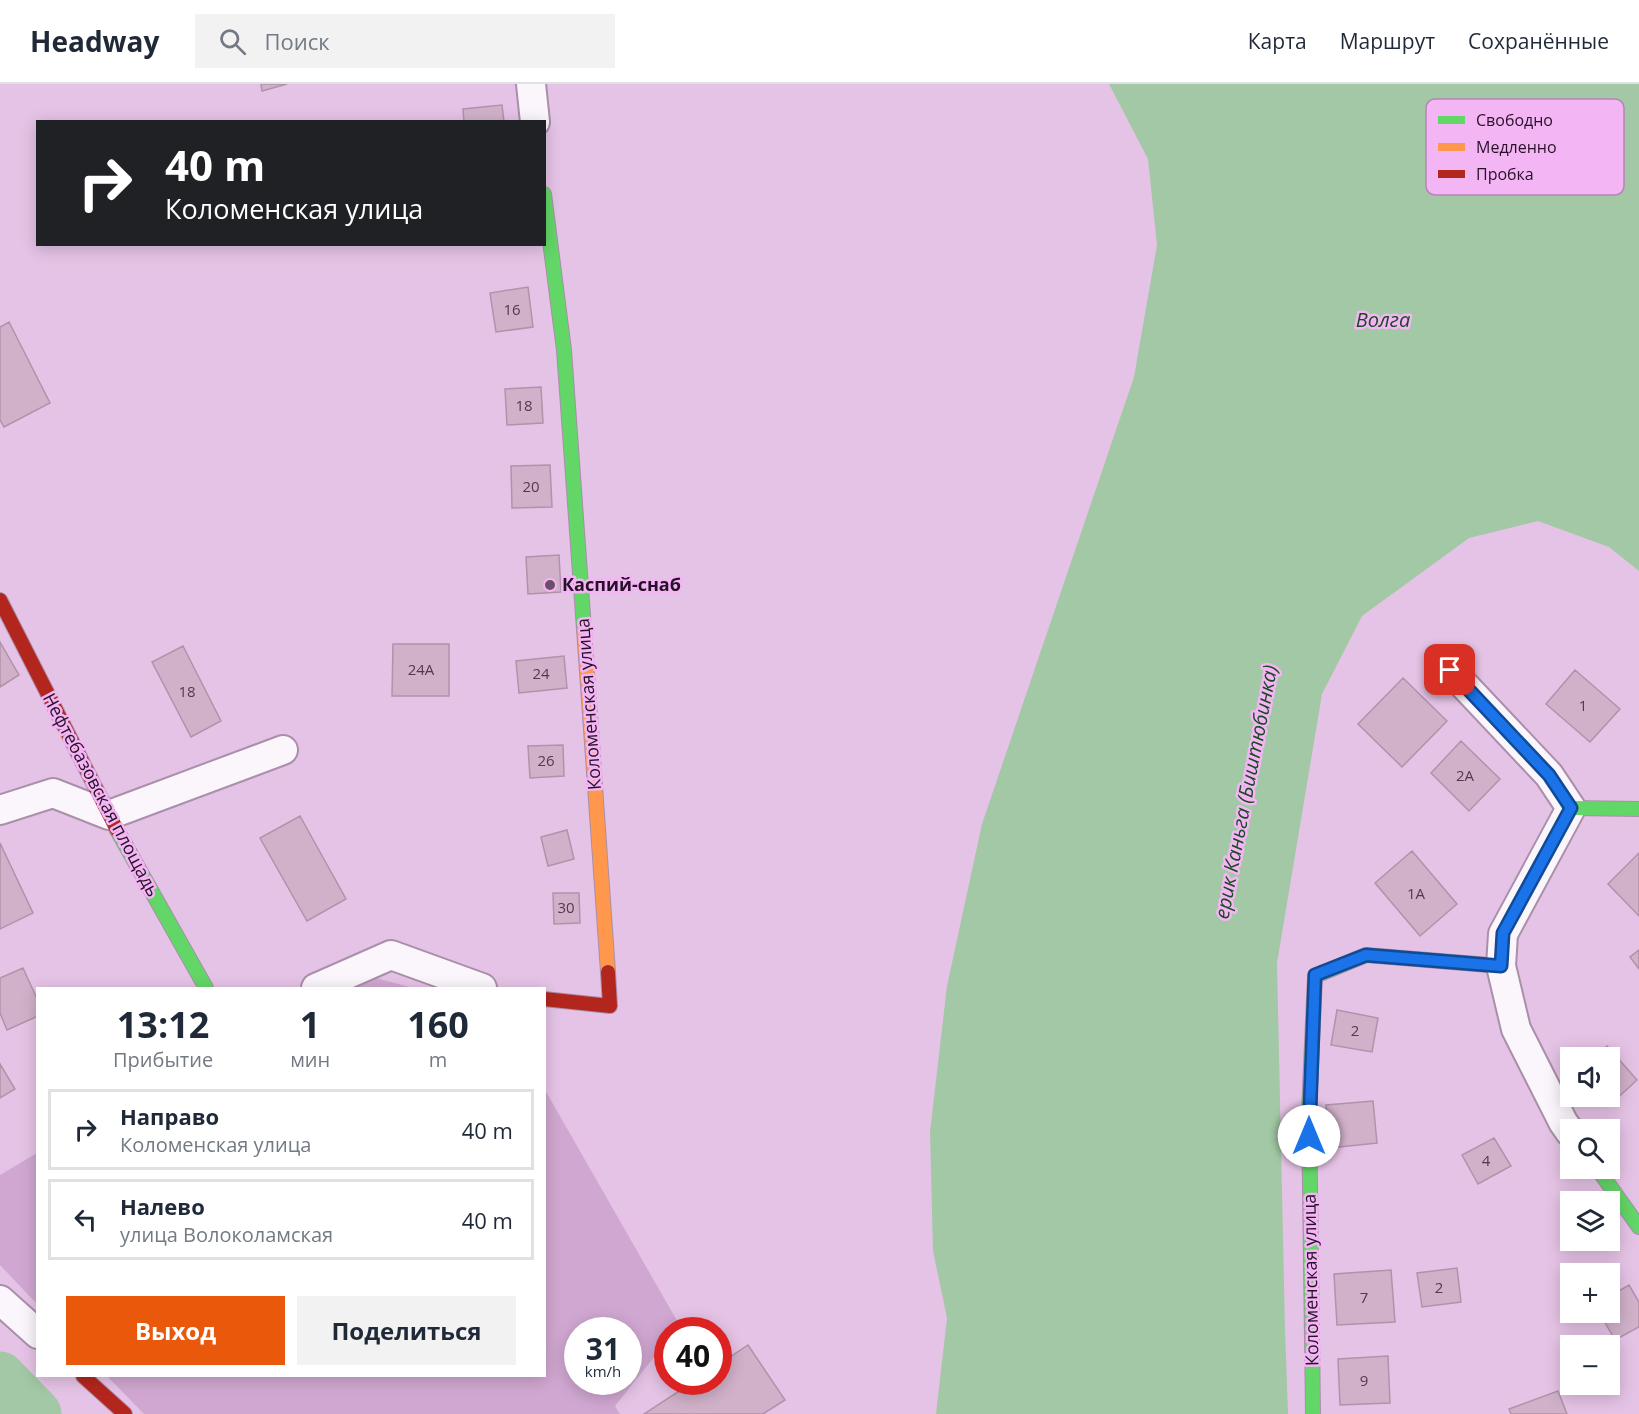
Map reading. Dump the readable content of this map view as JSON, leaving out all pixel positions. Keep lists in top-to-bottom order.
{
  "streets": {
    "street": ["Коломенская улица", "Нефтебазовская площадь"]
  },
  "water": ["Волга", "ерик Каньга (Биштюбинка)"],
  "places": ["Каспий-снаб"],
  "house_numbers": [
    "16",
    "18",
    "20",
    "24А",
    "24",
    "18",
    "1",
    "26",
    "2А",
    "1А",
    "30",
    "2",
    "4",
    "2",
    "7",
    "9"
  ],
  "legend": ["Свободно", "Медленно", "Пробка"],
  "page": {
    "header": "Headway",
    "search": "Поиск",
    "nav": ["Карта", "Маршрут", "Сохранённые"],
    "turn": ["40 m", "Коломенская улица"],
    "eta": [
      "13:12",
      "Прибытие",
      "1",
      "мин",
      "160",
      "m"
    ],
    "map_buttons": ["+", "−"],
    "list": [
      {
        "name": "Направо",
        "note": "Коломенская улица",
        "value": "40 m"
      },
      {
        "name": "Налево",
        "note": "улица Волоколамская",
        "value": "40 m"
      }
    ],
    "buttons": ["Выход", "Поделиться"],
    "speed": "31 km/h",
    "limit": "40"
  }
}
